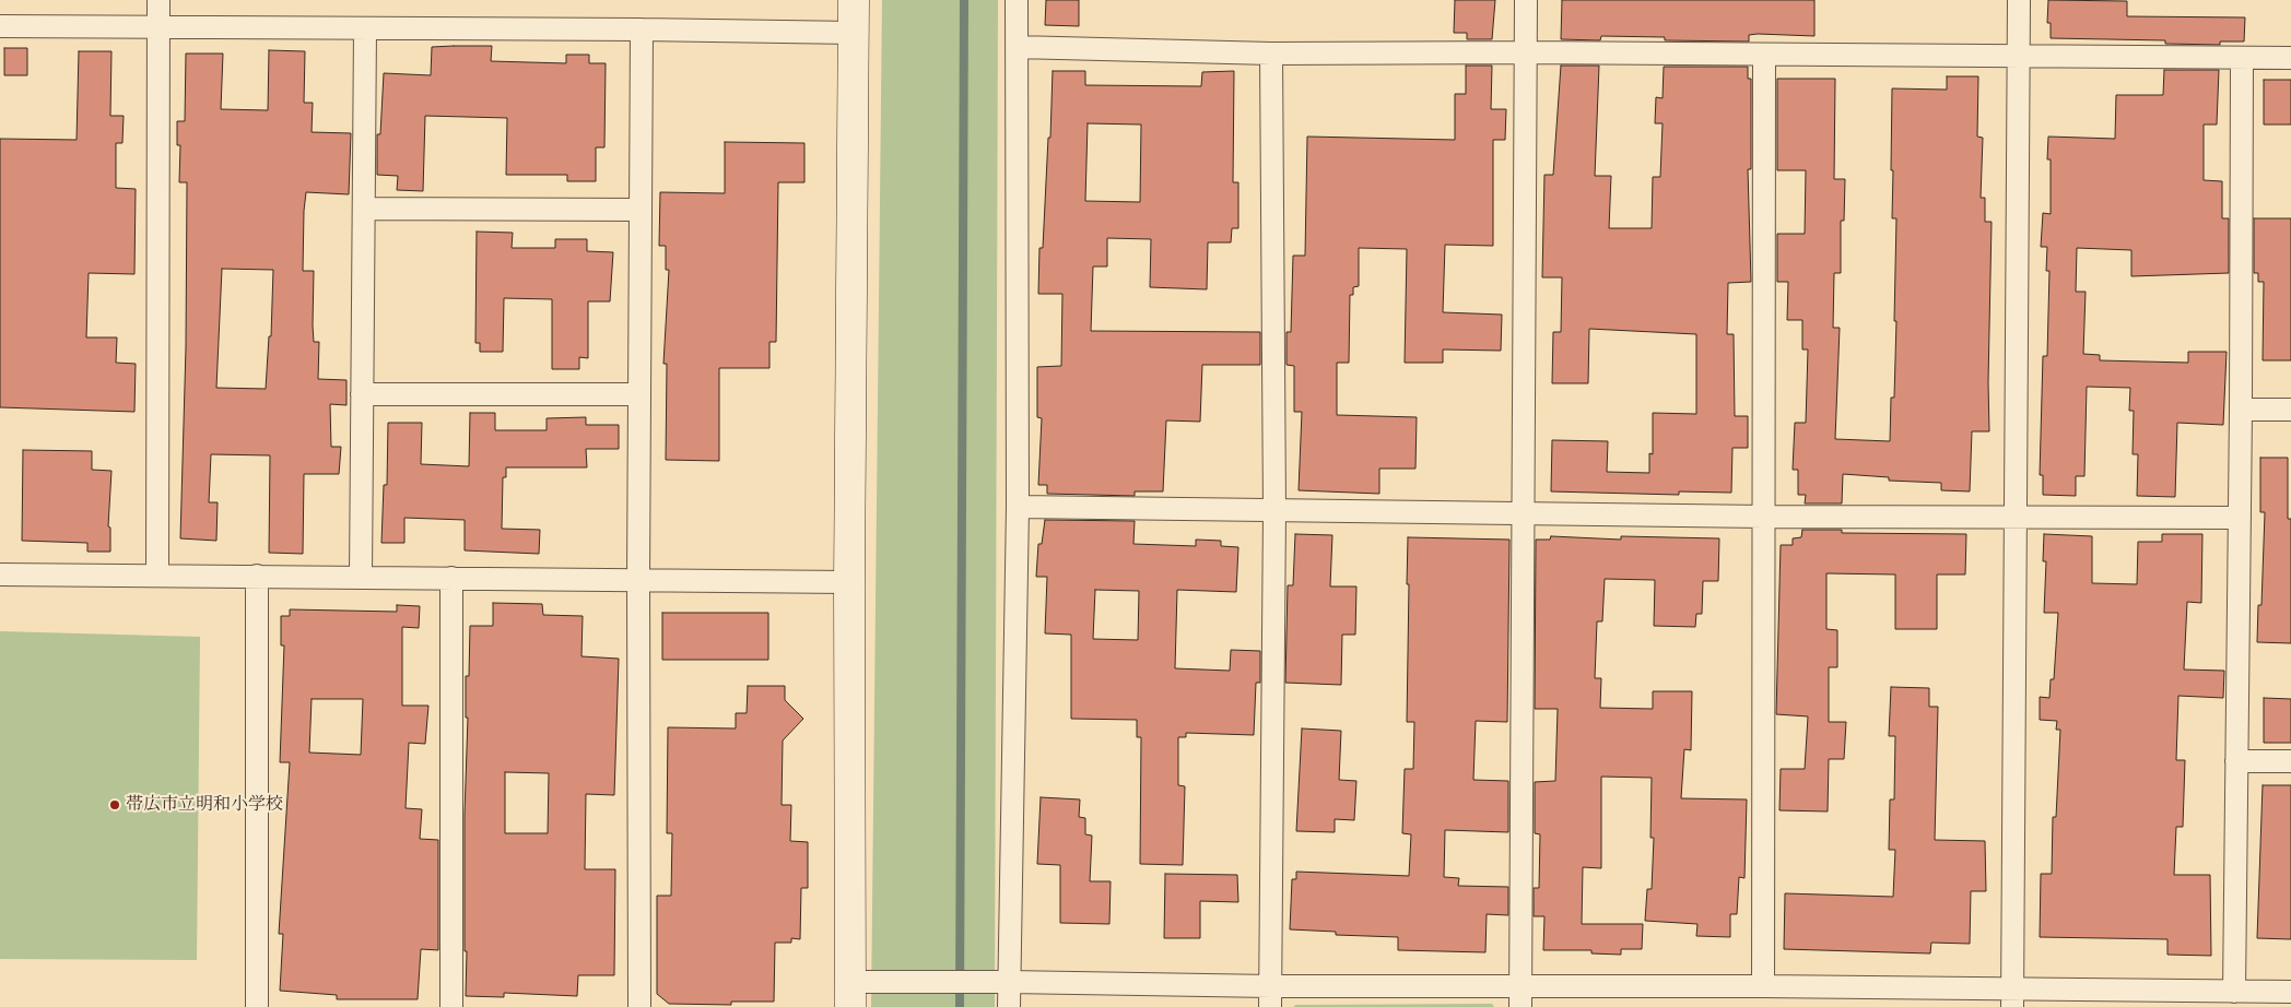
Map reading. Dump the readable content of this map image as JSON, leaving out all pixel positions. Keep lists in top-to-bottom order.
{
  "places": ["帯広市立明和小学校"]
}
